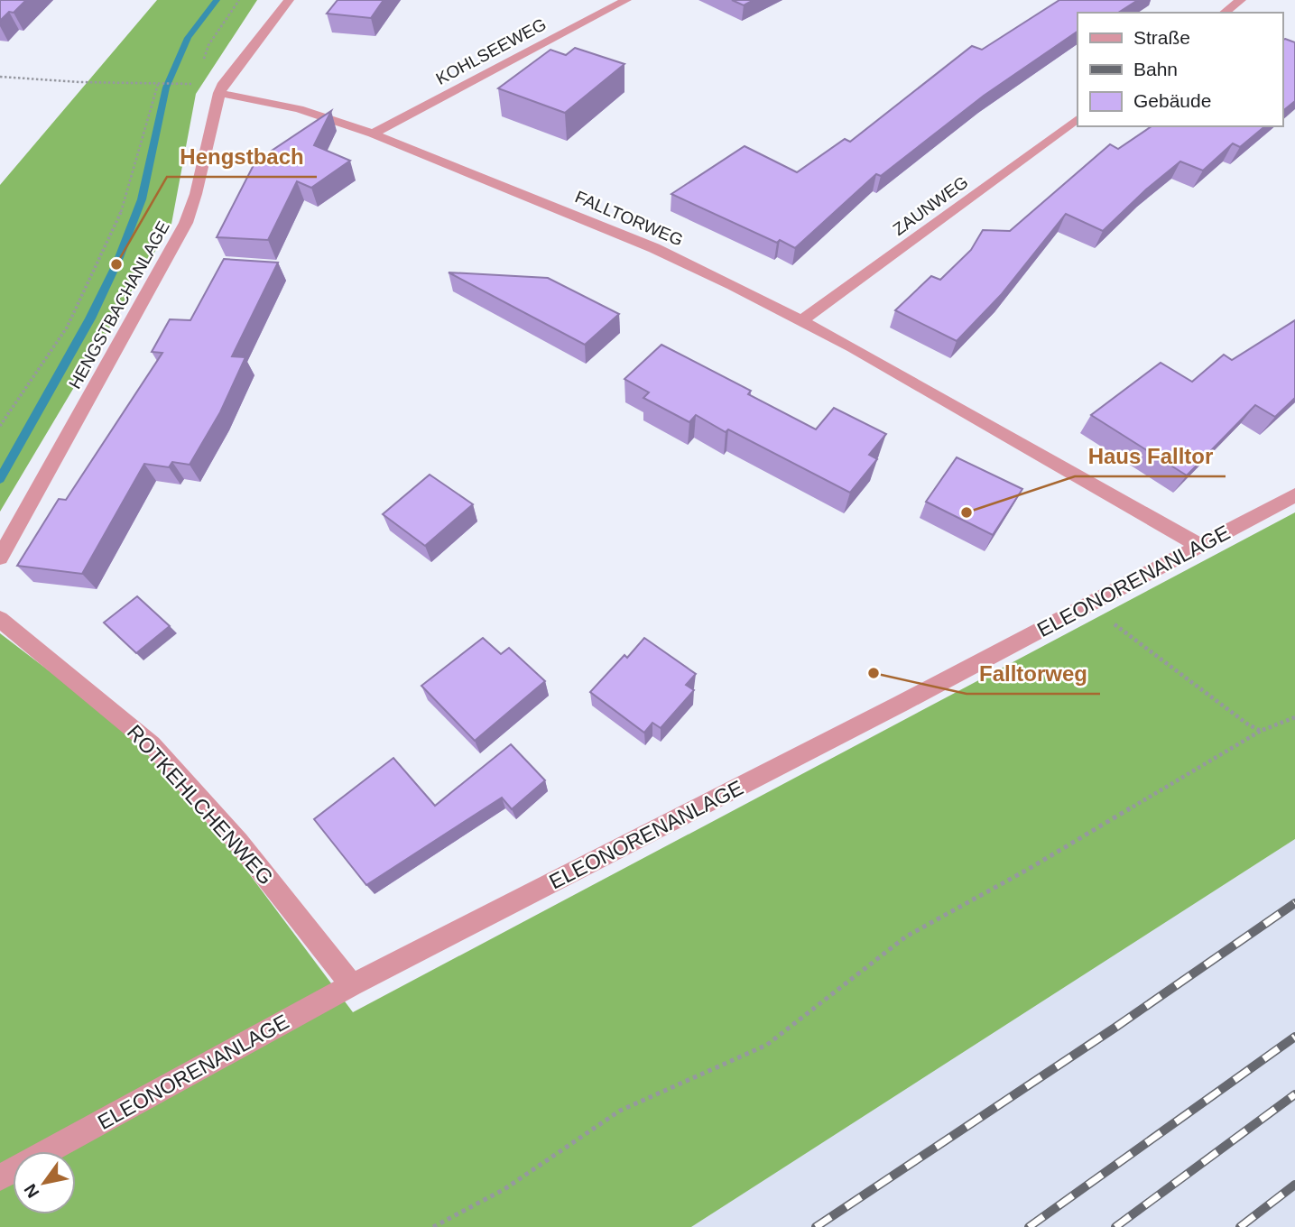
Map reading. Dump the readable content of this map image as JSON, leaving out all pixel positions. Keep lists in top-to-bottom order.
{
  "streets": {
    "street": [
      "KOHLSEEWEG",
      "ZAUNWEG",
      "FALLTORWEG",
      "HENGSTBACHANLAGE",
      "ELEONORENANLAGE",
      "ROTKEHLCHENWEG"
    ]
  },
  "crossings": [
    ["KOHLSEEWEG", "FALLTORWEG"],
    ["ZAUNWEG", "FALLTORWEG"],
    ["FALLTORWEG", "HENGSTBACHANLAGE"],
    ["FALLTORWEG", "ELEONORENANLAGE"],
    ["ELEONORENANLAGE", "ROTKEHLCHENWEG"]
  ],
  "places": ["Hengstbach", "Haus Falltor", "Falltorweg"],
  "legend": ["Straße", "Bahn", "Gebäude"],
  "north": "bottom left"
}
